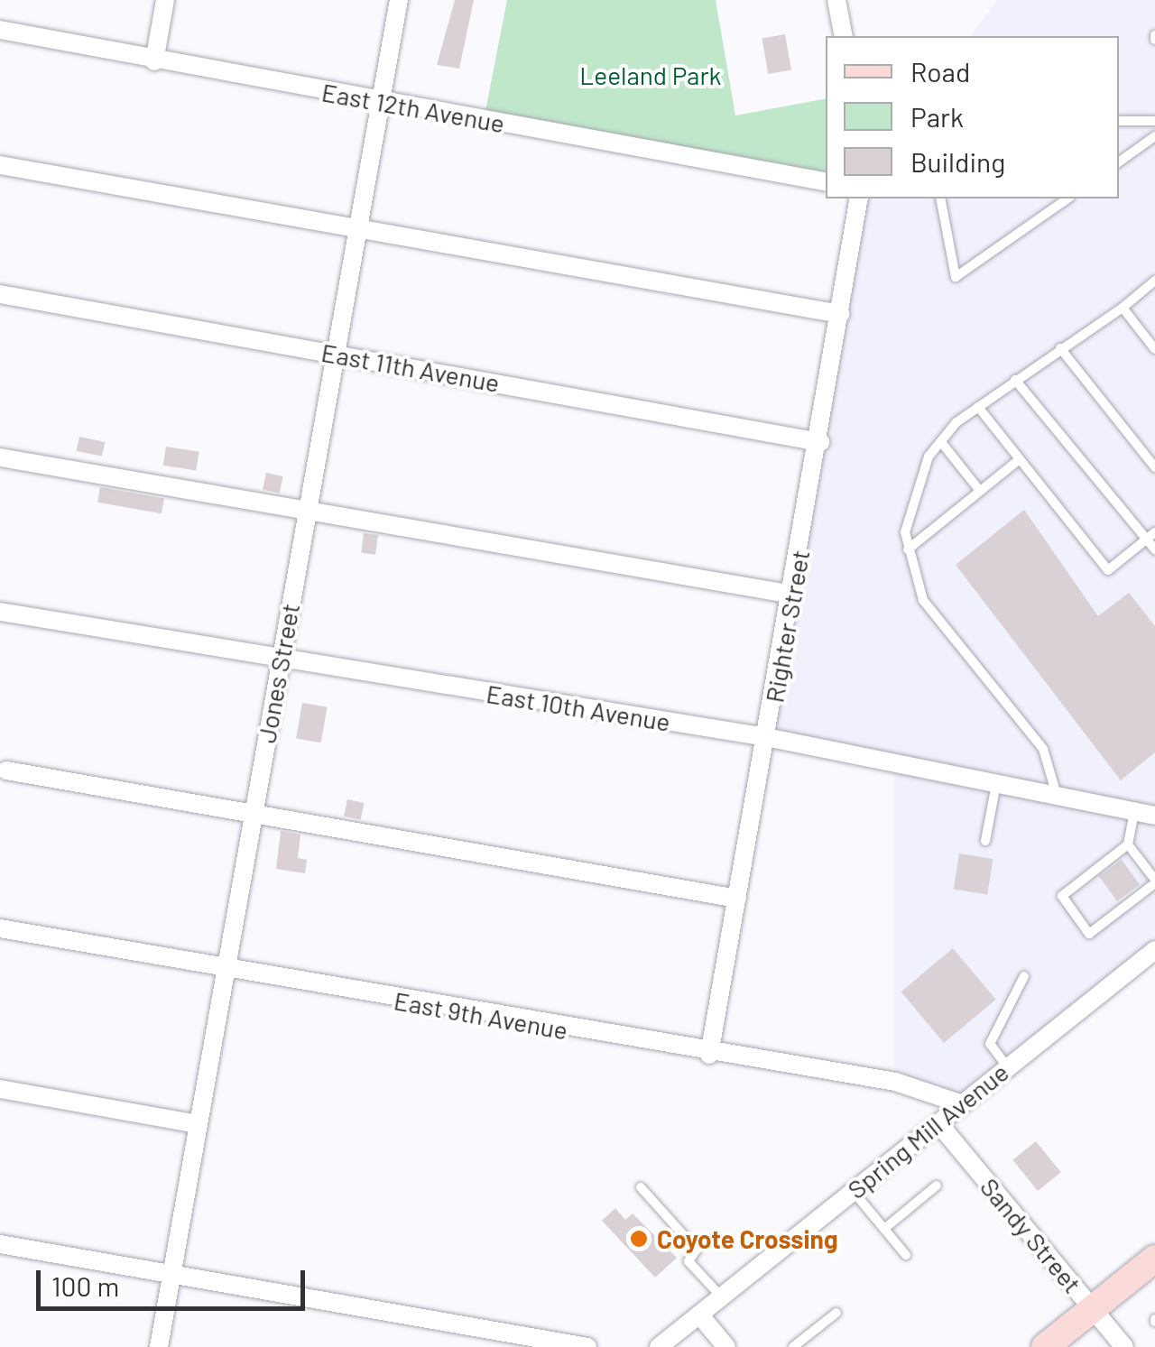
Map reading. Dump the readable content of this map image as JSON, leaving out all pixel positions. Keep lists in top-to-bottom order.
{
  "streets": {
    "street": [
      "East 12th Avenue",
      "East 11th Avenue",
      "Righter Street",
      "Jones Street",
      "East 10th Avenue",
      "East 9th Avenue",
      "Spring Mill Avenue",
      "Sandy Street"
    ]
  },
  "crossings": [
    ["East 12th Avenue", "Jones Street"],
    ["East 11th Avenue", "Righter Street"],
    ["East 11th Avenue", "Jones Street"],
    ["Righter Street", "East 10th Avenue"],
    ["Righter Street", "East 9th Avenue"],
    ["Jones Street", "East 10th Avenue"],
    ["Jones Street", "East 9th Avenue"],
    ["East 9th Avenue", "Spring Mill Avenue"],
    ["Spring Mill Avenue", "Sandy Street"]
  ],
  "parks": ["Leeland Park"],
  "places": ["Coyote Crossing"],
  "legend": ["Road", "Park", "Building"],
  "scale_bar": "100 m"
}
